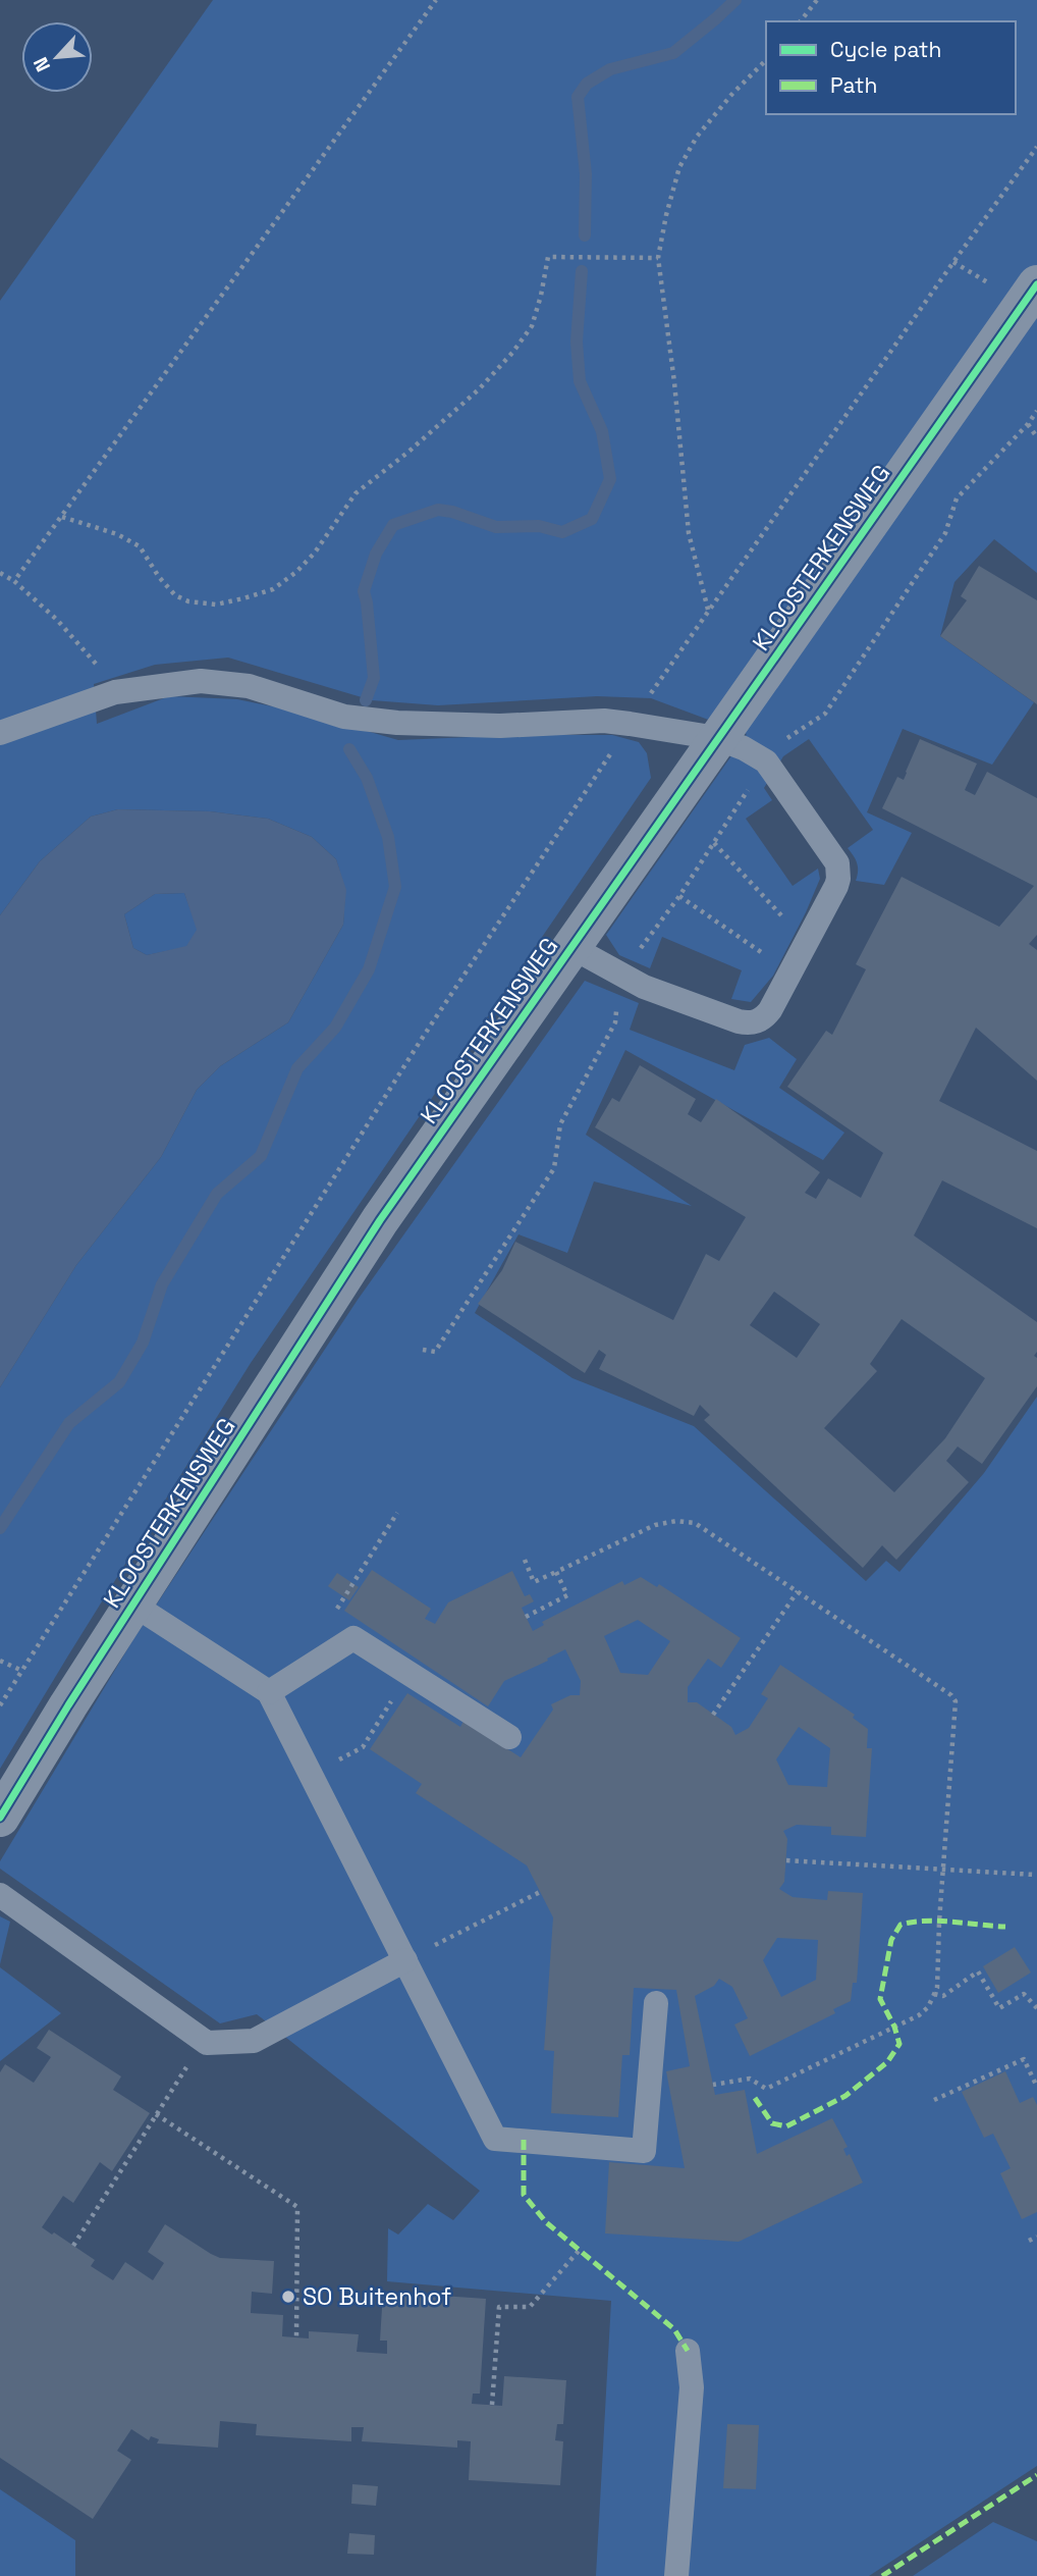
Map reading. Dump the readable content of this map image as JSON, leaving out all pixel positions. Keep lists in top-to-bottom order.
{
  "streets": {
    "street": ["KLOOSTERKENSWEG"]
  },
  "places": ["SO Buitenhof"],
  "legend": ["Cycle path", "Path"],
  "north": "bottom left"
}
